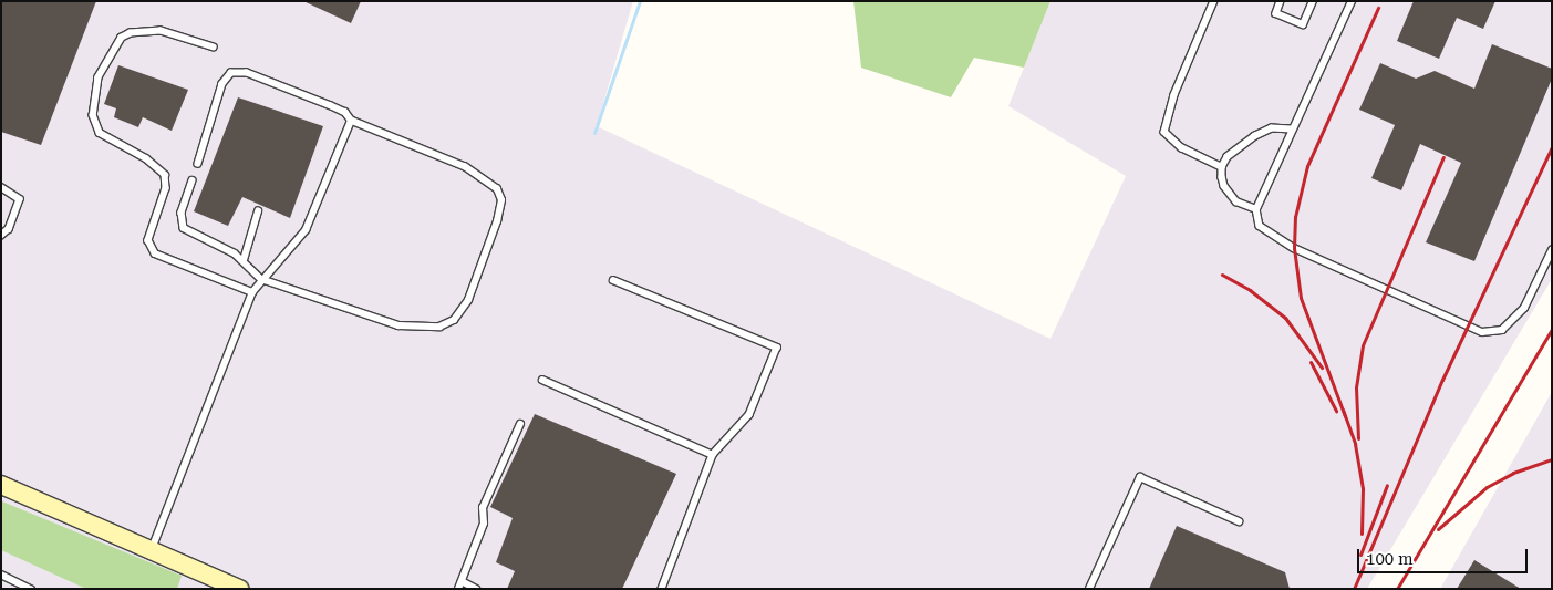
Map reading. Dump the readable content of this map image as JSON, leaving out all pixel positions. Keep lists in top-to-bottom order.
{
  "scale_bar": "100 m"
}
